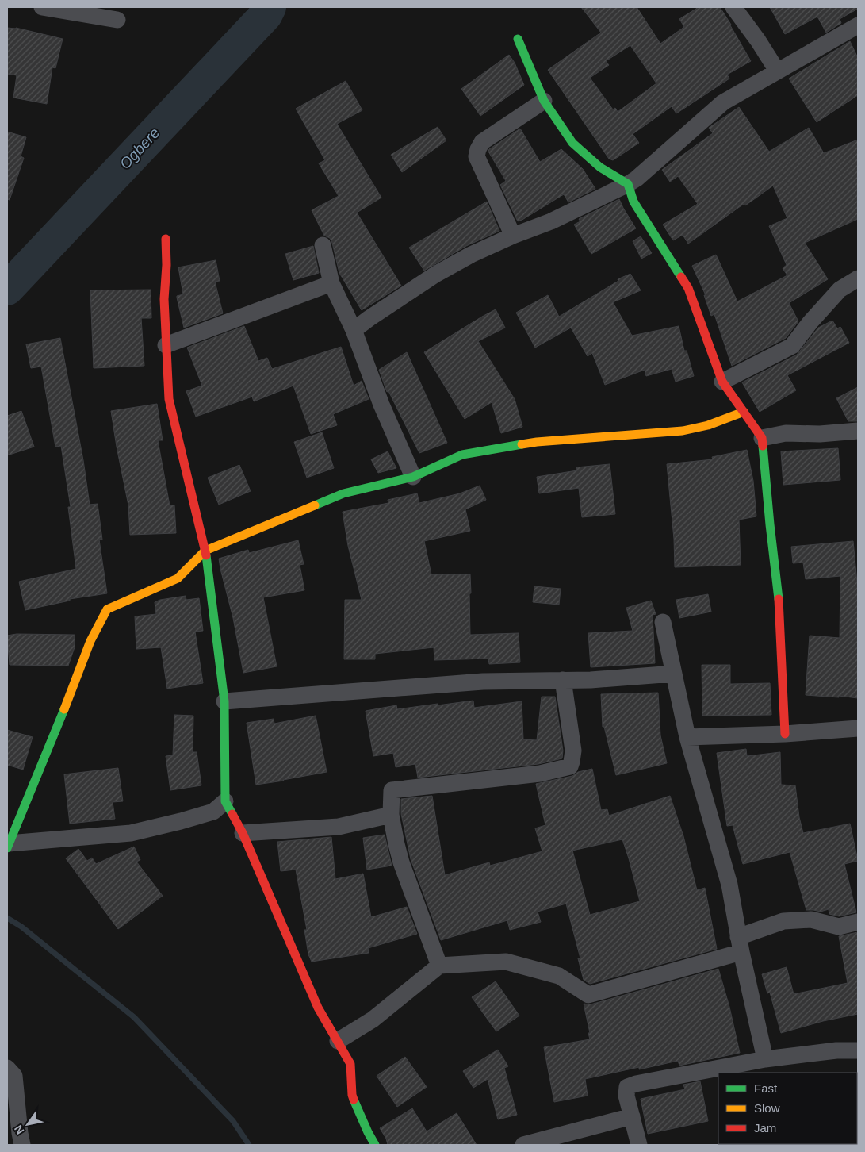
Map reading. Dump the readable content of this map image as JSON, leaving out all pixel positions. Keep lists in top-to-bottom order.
{
  "water": ["Ogbere"],
  "legend": ["Fast", "Slow", "Jam"],
  "north": "bottom left"
}
